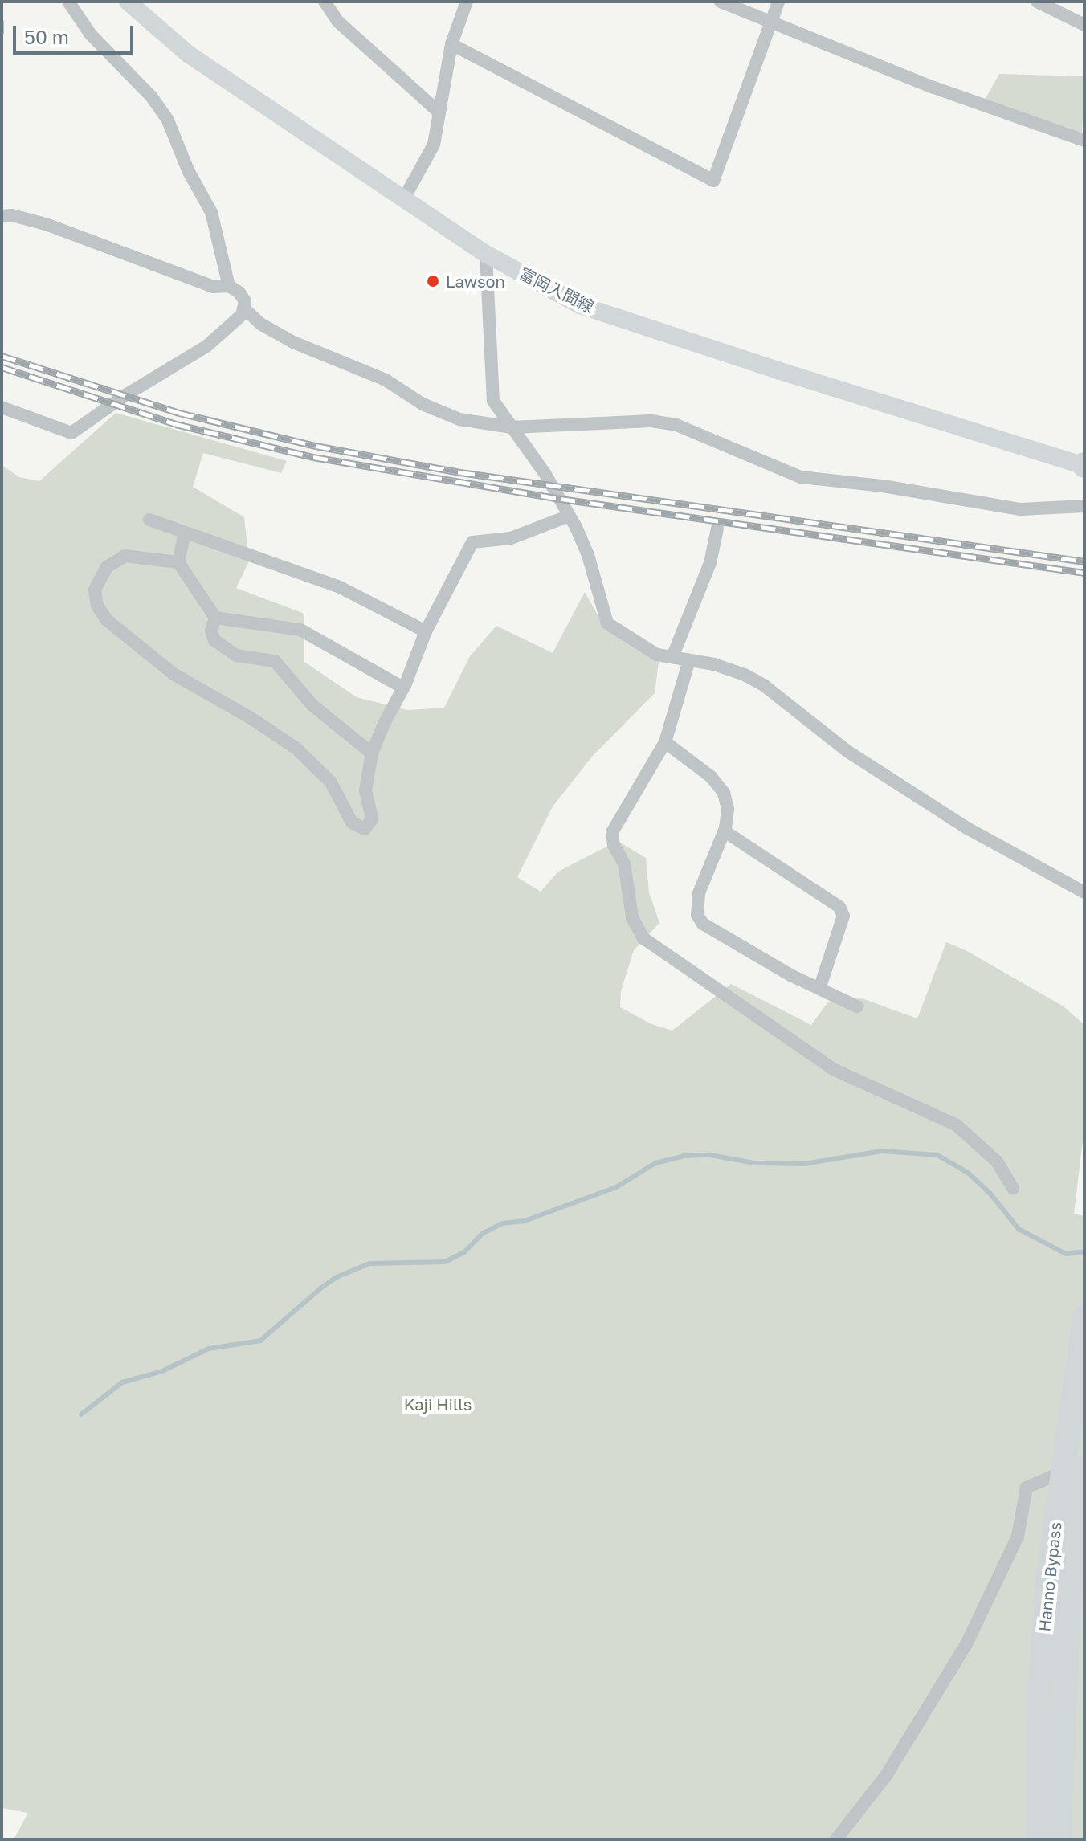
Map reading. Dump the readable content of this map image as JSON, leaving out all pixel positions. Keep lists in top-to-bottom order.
{
  "streets": {
    "highway": ["Hanno Bypass"],
    "main road": ["富岡入間線"]
  },
  "parks": ["Kaji Hills"],
  "places": ["Lawson"],
  "scale_bar": "50 m"
}
